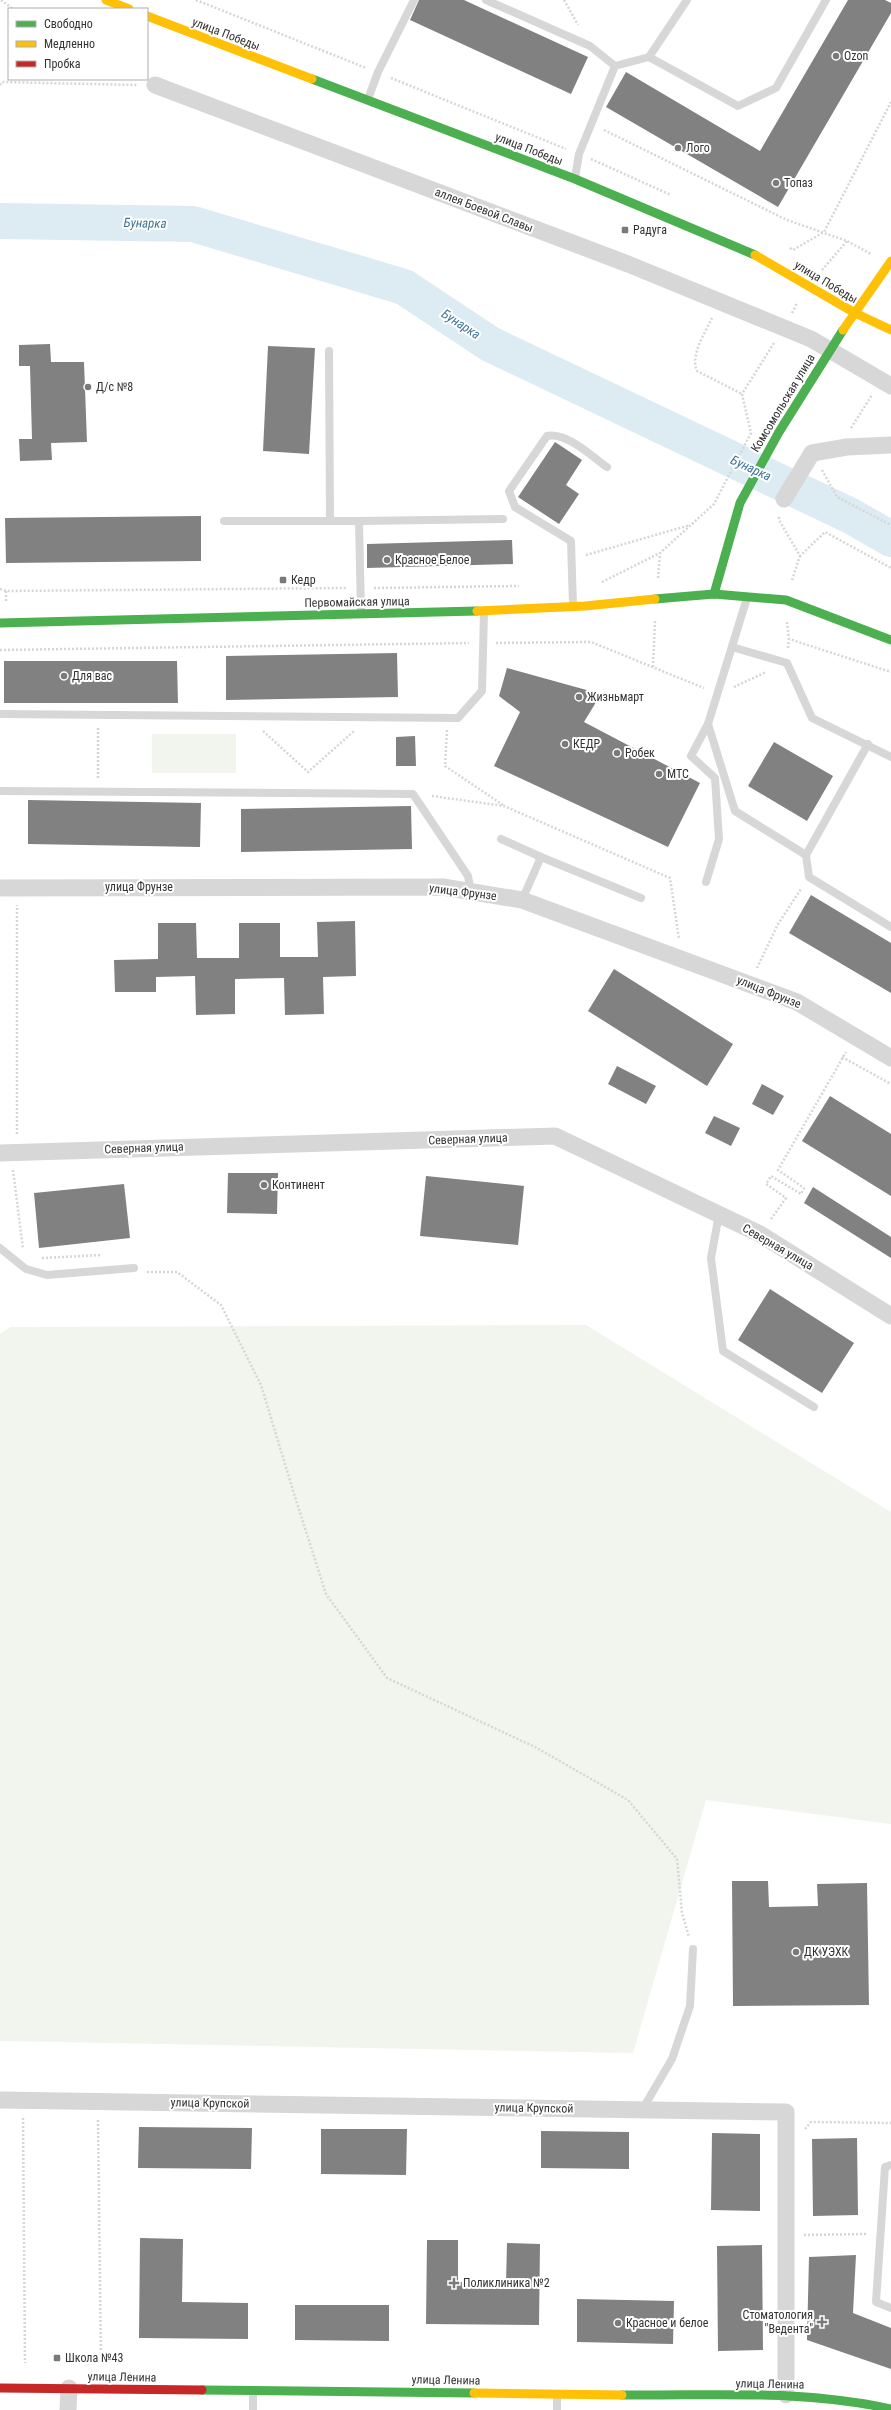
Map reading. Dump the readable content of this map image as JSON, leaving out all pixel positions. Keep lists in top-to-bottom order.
{
  "streets": {
    "main road": [
      "улица Победы",
      "Комсомольская улица",
      "Первомайская улица",
      "улица Ленина"
    ],
    "street": [
      "аллея Боевой Славы",
      "улица Фрунзе",
      "Северная улица",
      "улица Крупской"
    ]
  },
  "crossings": [
    ["улица Победы", "Комсомольская улица"],
    ["аллея Боевой Славы", "Комсомольская улица"],
    ["Комсомольская улица", "Первомайская улица"],
    ["улица Крупской", "улица Ленина"]
  ],
  "water": ["Бунарка"],
  "places": {
    "other": [
      "Ozon",
      "Лого",
      "Топаз",
      "Д/с №8",
      "Красное Белое",
      "Для вас",
      "Жизньмарт",
      "КЕДР",
      "Робек",
      "МТС",
      "Континент",
      "ДК УЭХК",
      "Красное и белое"
    ],
    "transit": ["Радуга", "Кедр", "Школа №43"],
    "health": ["Поликлиника №2", "Стоматология \"Ведента\""]
  },
  "legend": ["Свободно", "Медленно", "Пробка"]
}
